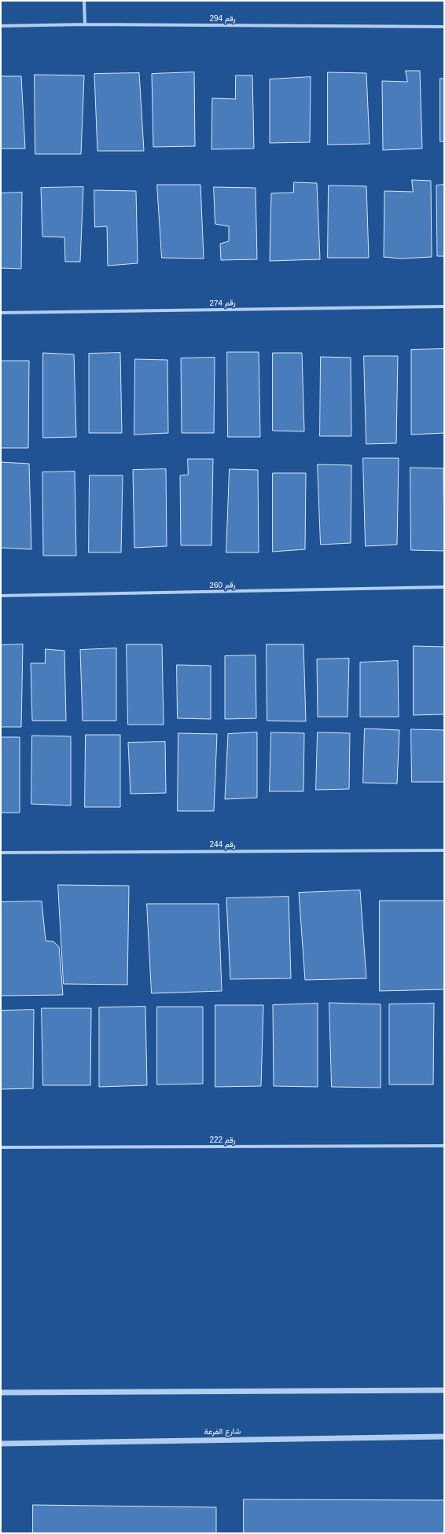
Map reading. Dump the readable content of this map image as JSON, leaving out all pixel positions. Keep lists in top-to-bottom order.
{
  "streets": {
    "street": [
      "رقم 294",
      "رقم 274",
      "رقم 260",
      "رقم 244",
      "رقم 222",
      "شارع الفرعة"
    ]
  }
}
